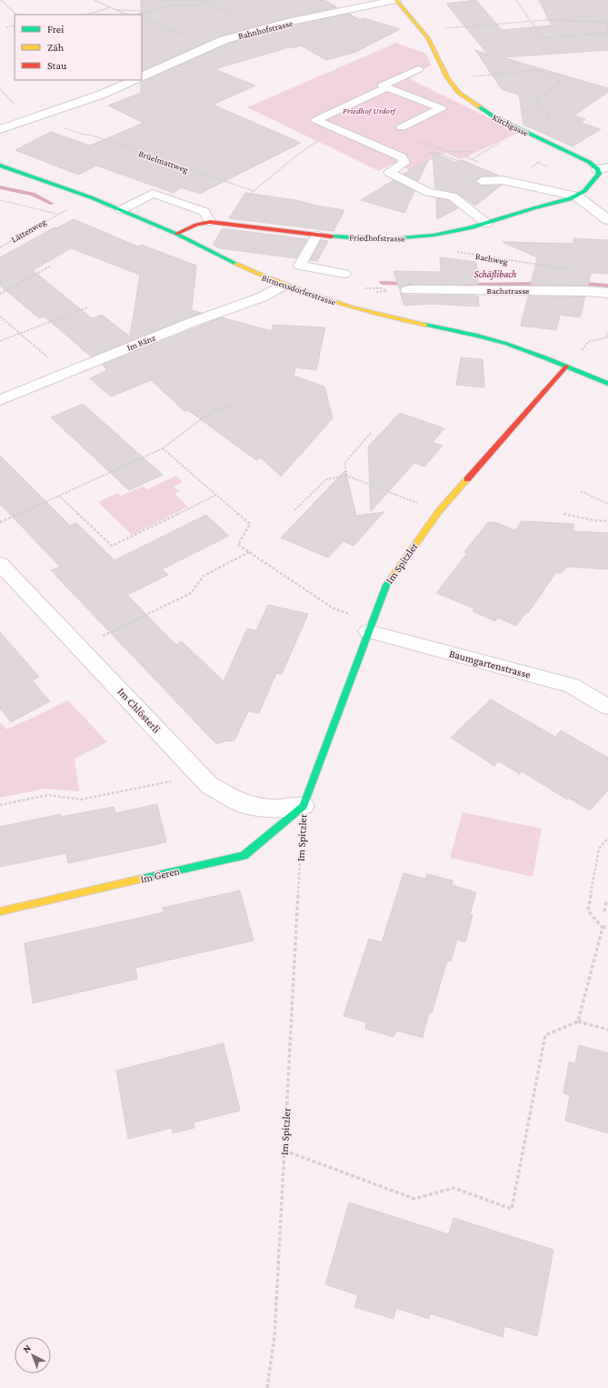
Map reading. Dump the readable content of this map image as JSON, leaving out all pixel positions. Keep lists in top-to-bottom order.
{
  "streets": {
    "street": [
      "Bahnhofstrasse",
      "Kirchgasse",
      "Friedhofstrasse",
      "Birmensdorferstrasse",
      "Bachstrasse",
      "Im Bänz",
      "Im Spitzler",
      "Baumgartenstrasse",
      "Im Chlösterli",
      "Im Geren"
    ],
    "path": ["Brüelmattweg", "Lättenweg", "Bachweg"]
  },
  "crossings": [
    ["Bahnhofstrasse", "Kirchgasse"],
    ["Kirchgasse", "Friedhofstrasse"],
    ["Friedhofstrasse", "Birmensdorferstrasse"],
    ["Birmensdorferstrasse", "Im Bänz"],
    ["Birmensdorferstrasse", "Im Spitzler"],
    ["Im Spitzler", "Baumgartenstrasse"],
    ["Im Spitzler", "Im Chlösterli"],
    ["Im Spitzler", "Im Geren"],
    ["Im Chlösterli", "Im Geren"]
  ],
  "water": ["Schäflibach"],
  "parks": ["Friedhof Urdorf"],
  "legend": ["Frei", "Zäh", "Stau"],
  "north": "top left"
}
